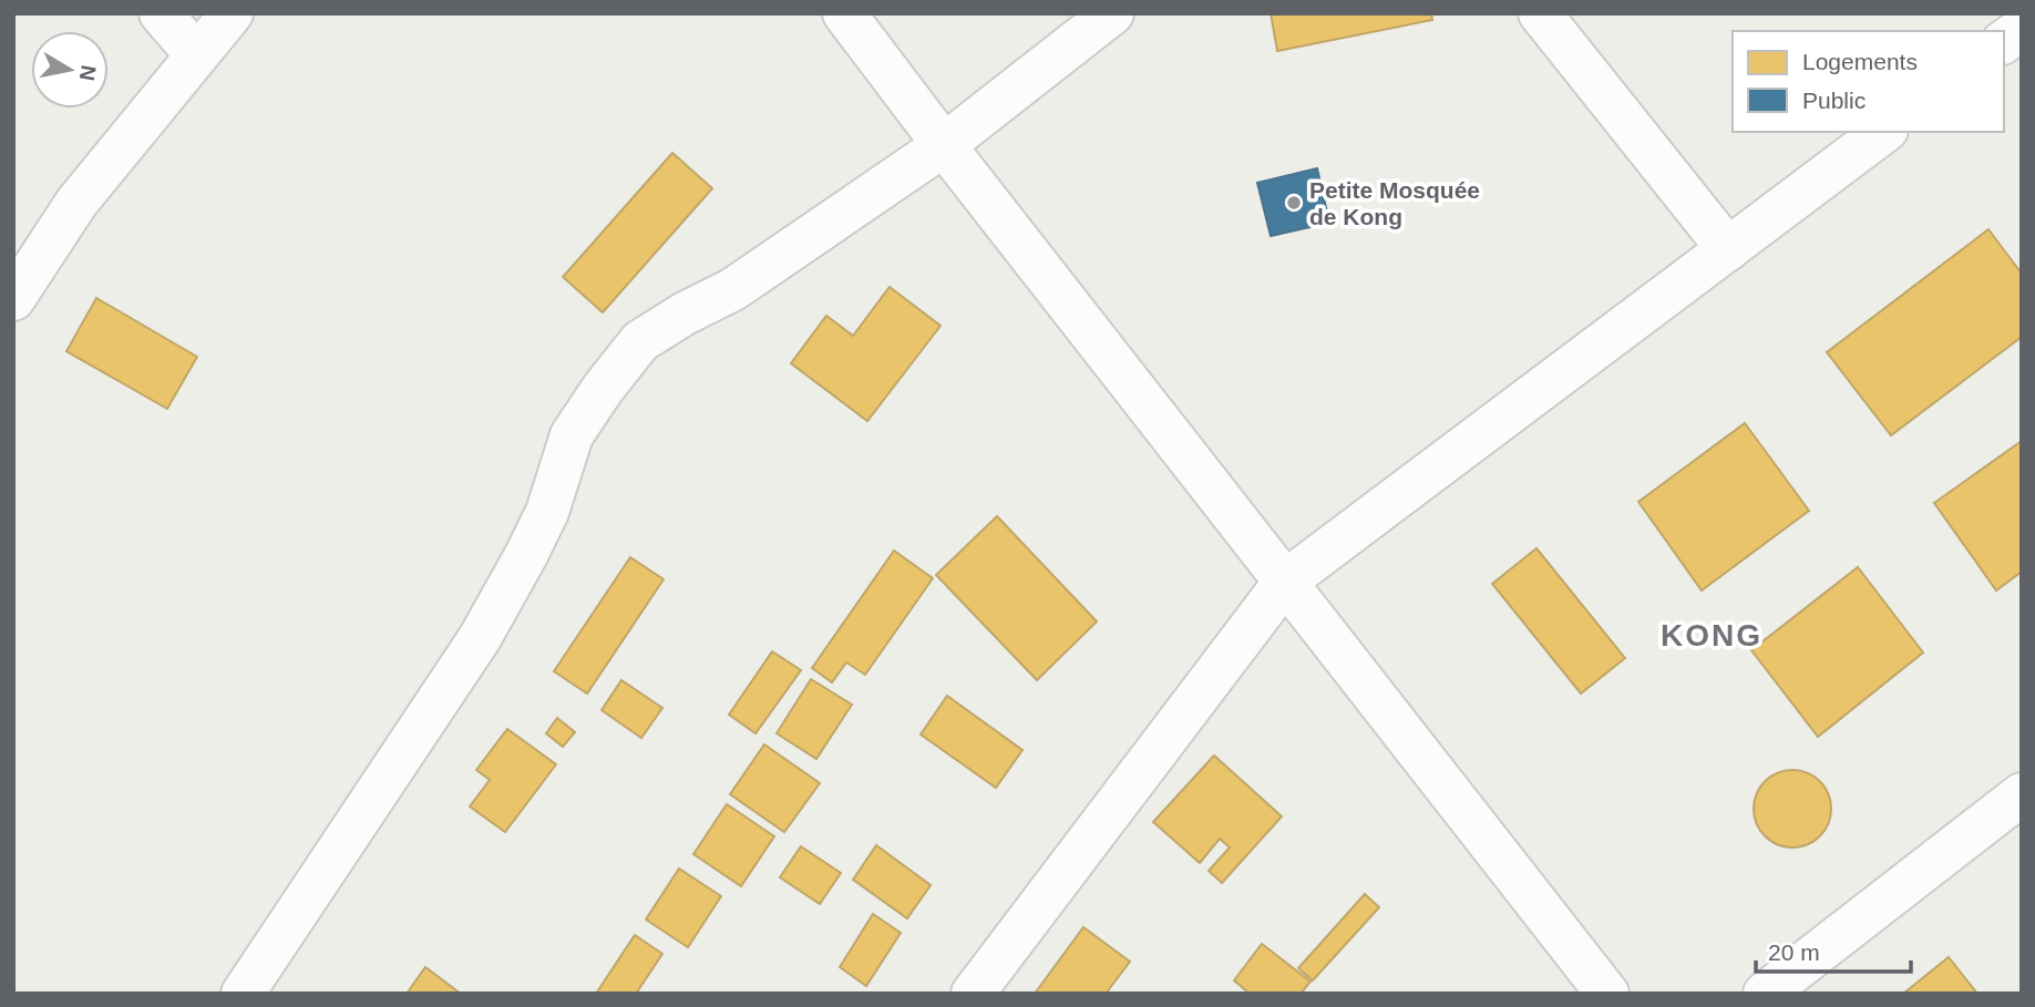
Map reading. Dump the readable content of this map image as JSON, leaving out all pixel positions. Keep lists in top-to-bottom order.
{
  "districts": ["KONG"],
  "places": ["Petite Mosquée de Kong"],
  "legend": ["Logements", "Public"],
  "scale_bar": "20 m",
  "north": "right"
}
